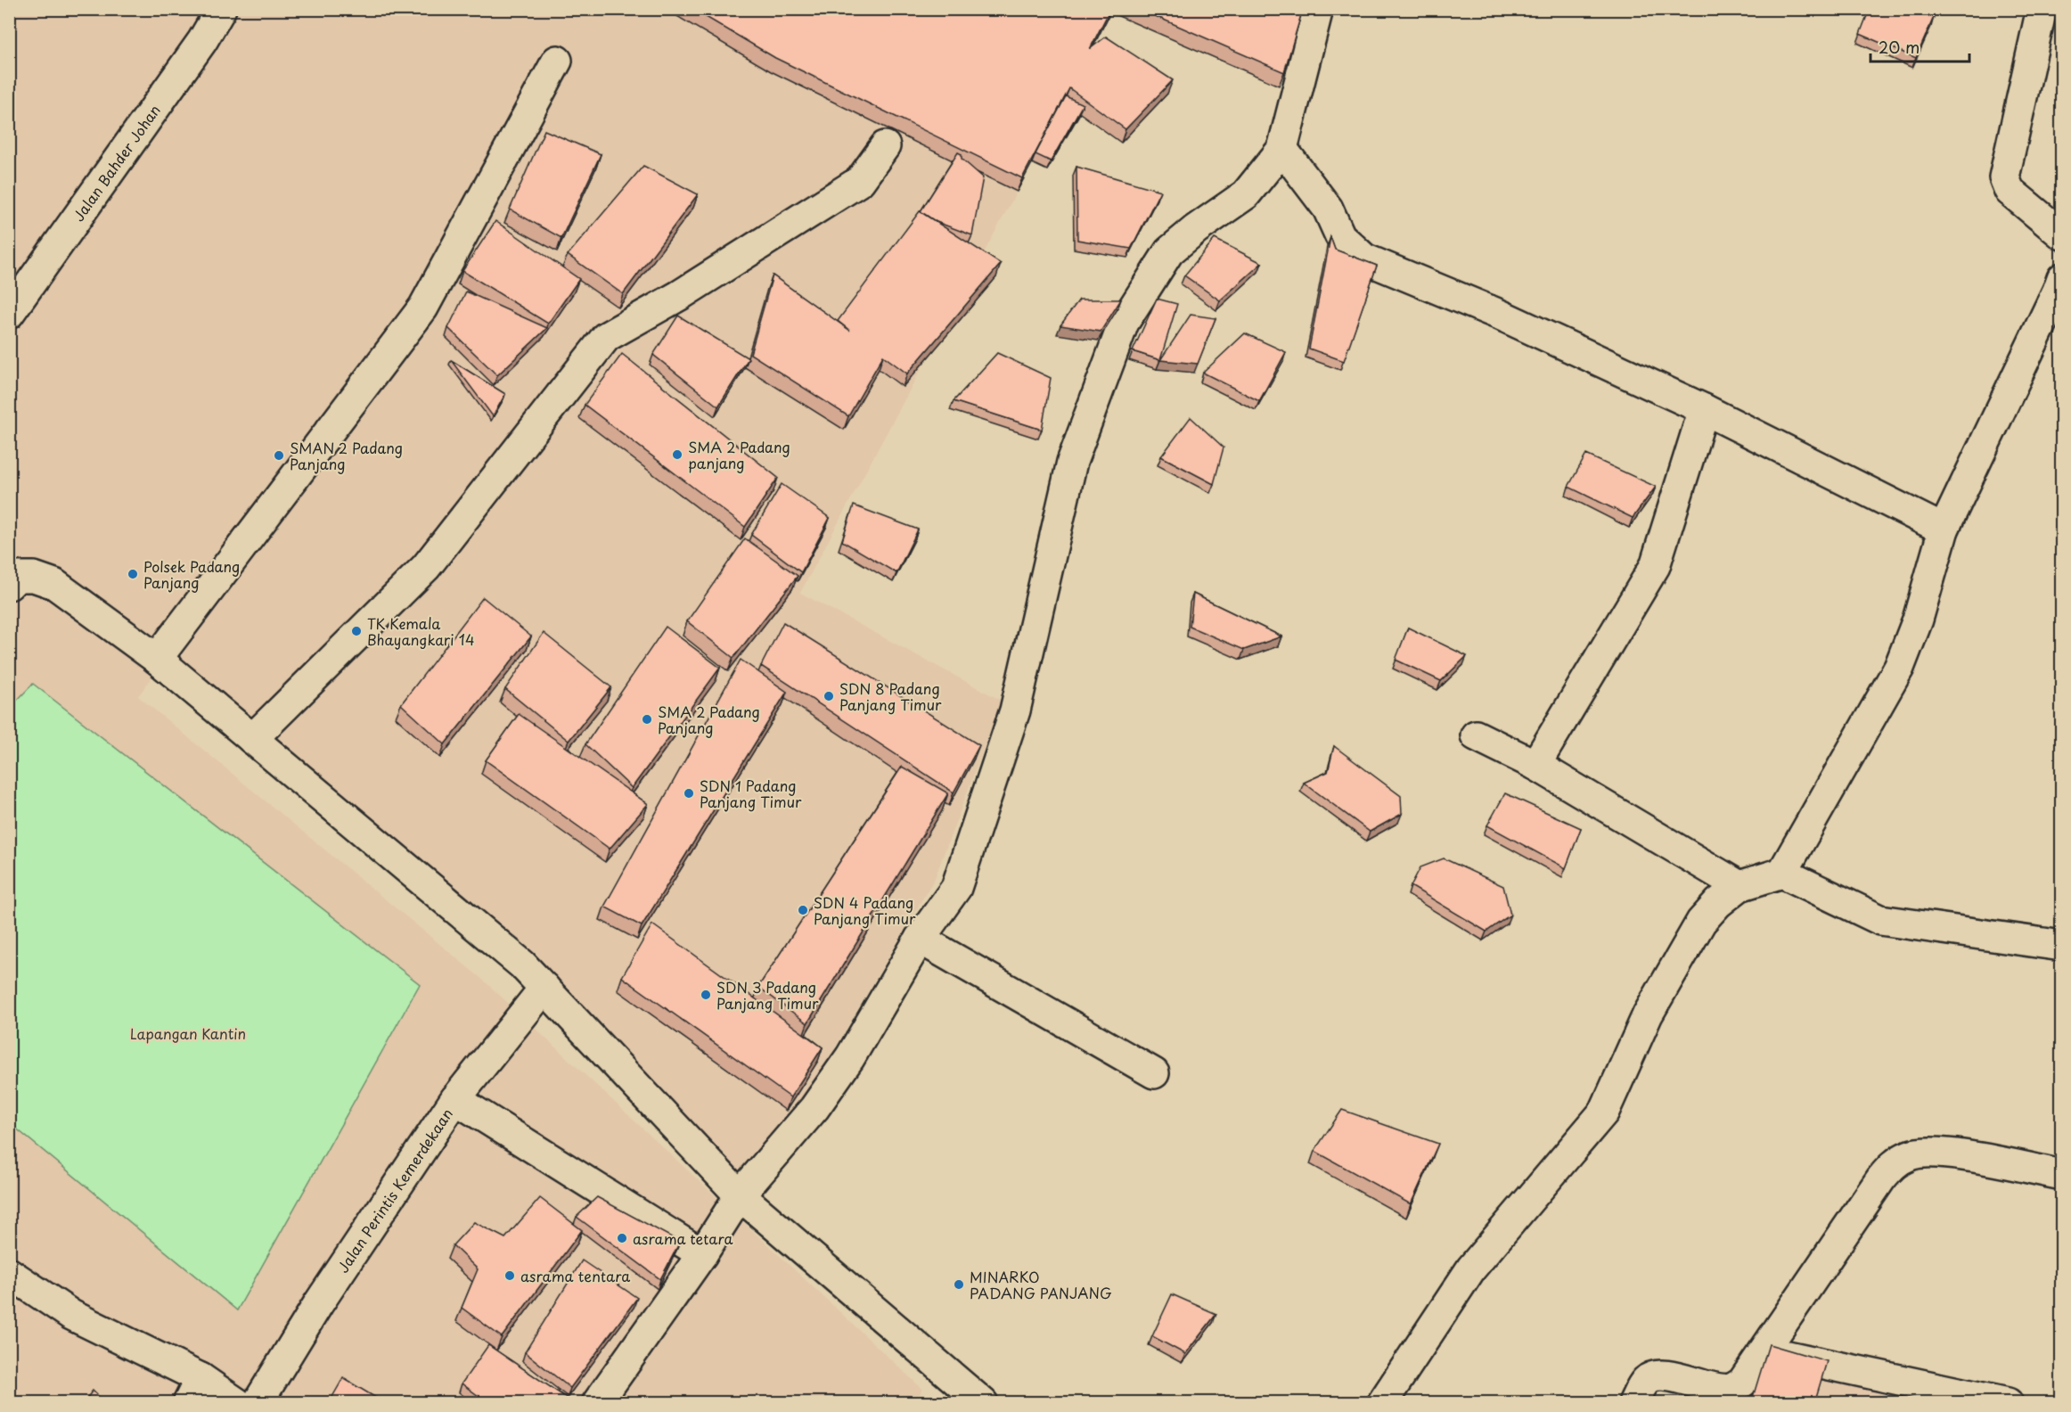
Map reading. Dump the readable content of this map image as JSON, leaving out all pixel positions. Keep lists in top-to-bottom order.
{
  "streets": {
    "street": ["Jalan Bahder Johan", "Jalan Perintis Kemerdekaan"]
  },
  "parks": ["Lapangan Kantin"],
  "places": [
    "SMA 2 Padang panjang",
    "SMAN 2 Padang Panjang",
    "Polsek Padang Panjang",
    "TK Kemala Bhayangkari 14",
    "SDN 8 Padang Panjang Timur",
    "SMA 2 Padang Panjang",
    "SDN 1 Padang Panjang Timur",
    "SDN 4 Padang Panjang Timur",
    "SDN 3 Padang Panjang Timur",
    "asrama tetara",
    "asrama tentara",
    "MINARKO PADANG PANJANG"
  ],
  "scale_bar": "20 m"
}
